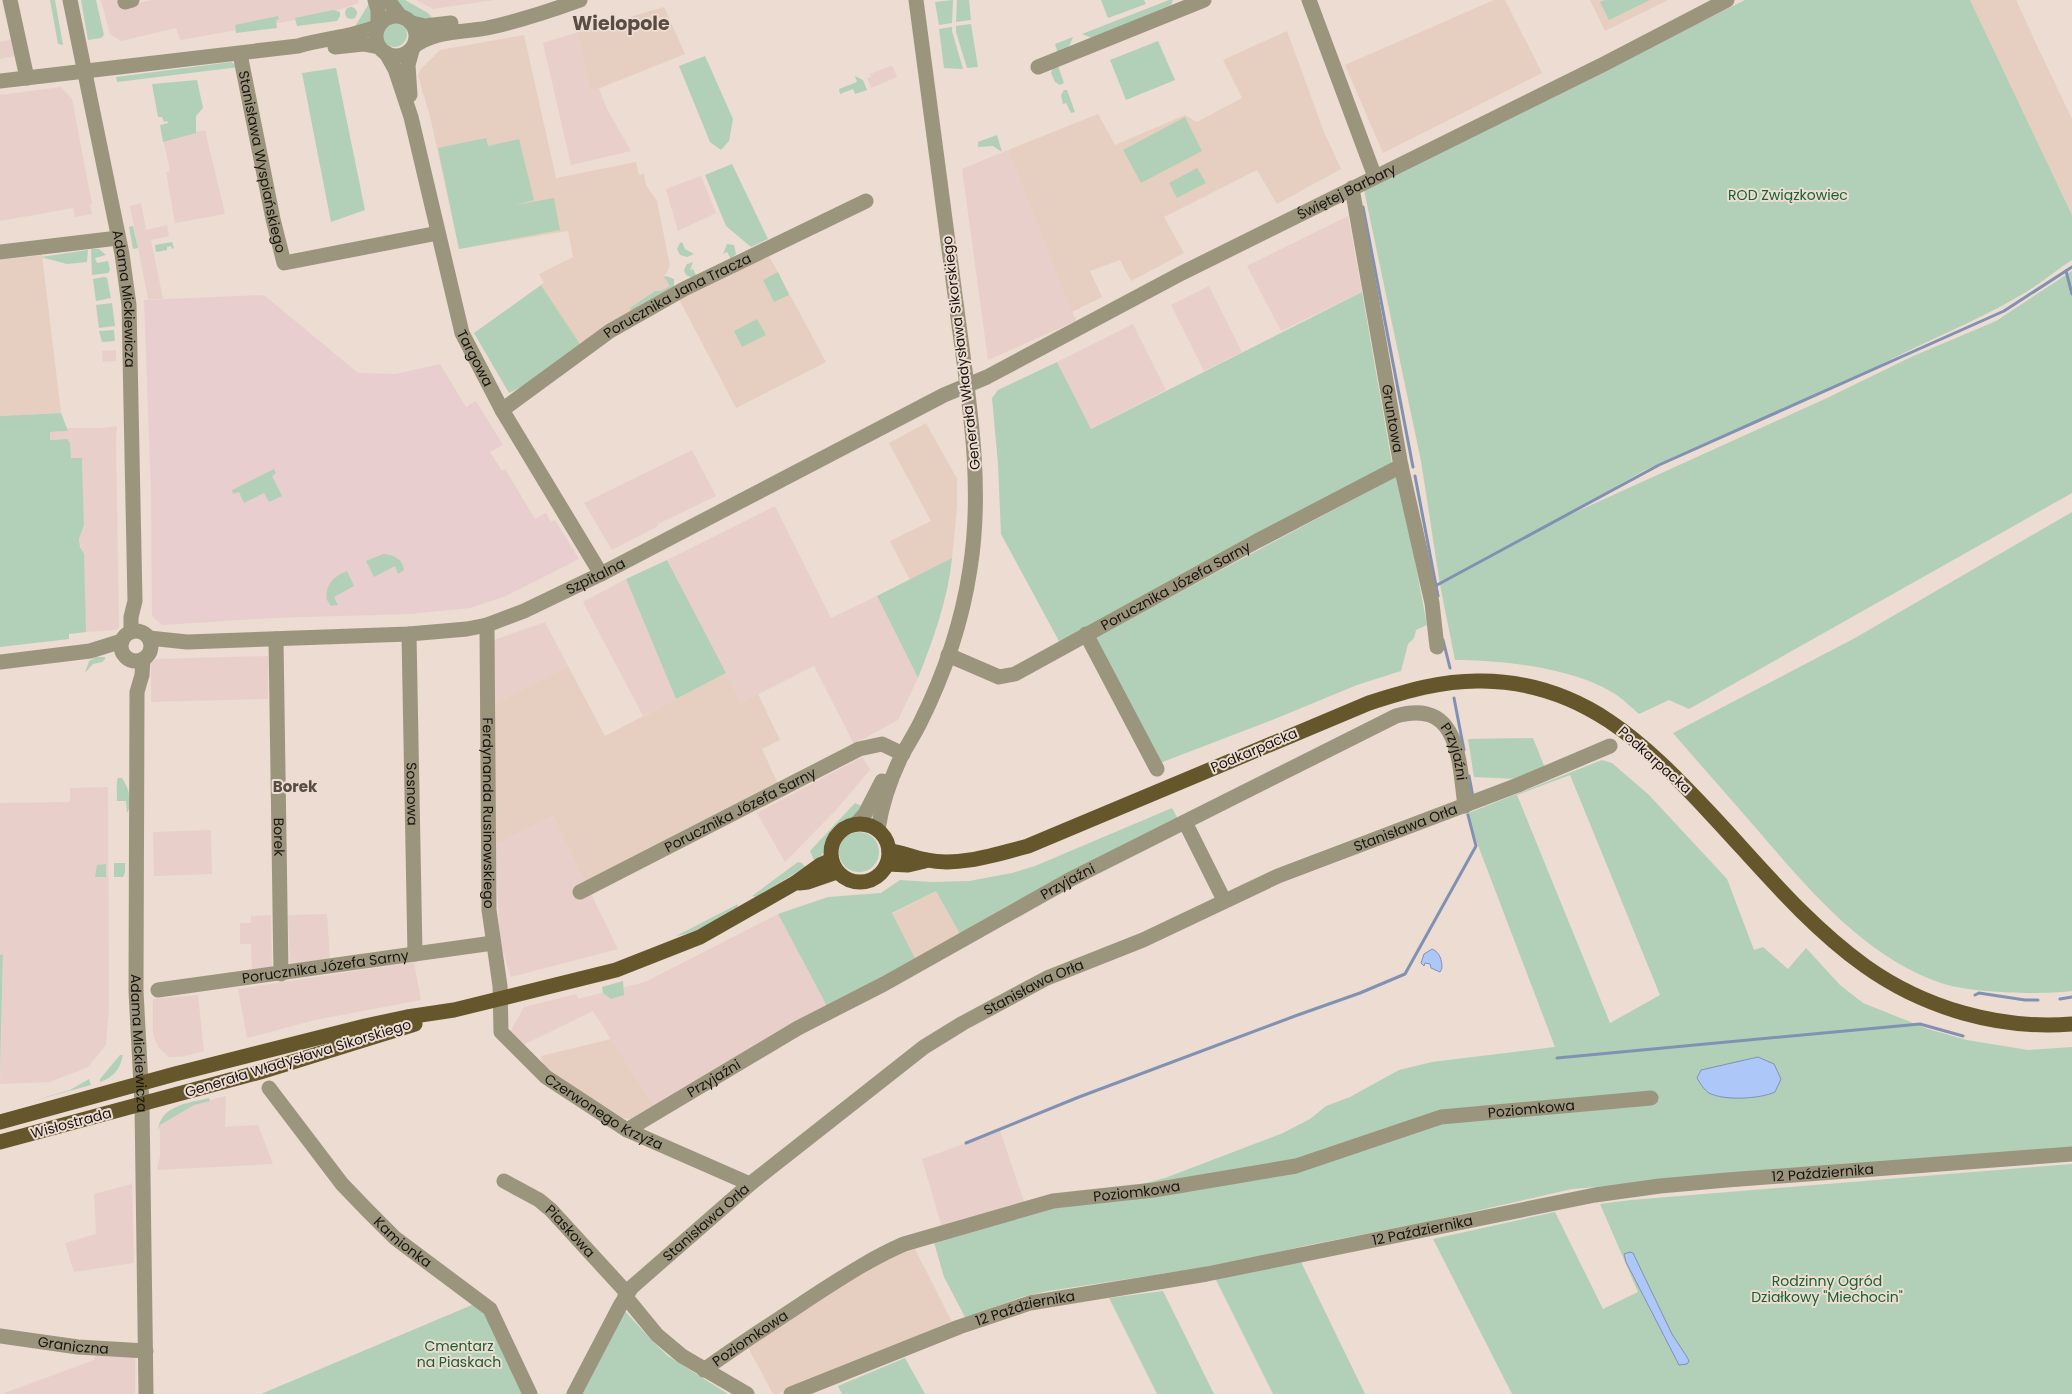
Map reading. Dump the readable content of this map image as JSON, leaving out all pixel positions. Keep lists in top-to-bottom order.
{
  "streets": {
    "main road": ["Generała Władysława Sikorskiego", "Podkarpacka", "Wisłostrada"],
    "street": [
      "Stanisława Wyspiańskiego",
      "Świętej Barbary",
      "Porucznika Jana Tracza",
      "Adama Mickiewicza",
      "Targowa",
      "Gruntowa",
      "Szpitalna",
      "Porucznika Józefa Sarny",
      "Przyjaźni",
      "Sosnowa",
      "Ferdynanda Rusinowskiego",
      "Stanisława Orła",
      "Borek",
      "Poziomkowa",
      "Czerwonego Krzyża",
      "12 Października",
      "Piaskowa",
      "Kamionka",
      "Graniczna"
    ]
  },
  "crossings": [
    ["Stanisława Wyspiańskiego", "Adama Mickiewicza"],
    ["Stanisława Wyspiańskiego", "Targowa"],
    ["Świętej Barbary", "Generała Władysława Sikorskiego"],
    ["Świętej Barbary", "Gruntowa"],
    ["Świętej Barbary", "Szpitalna"],
    ["Porucznika Jana Tracza", "Targowa"],
    ["Adama Mickiewicza", "Generała Władysława Sikorskiego"],
    ["Adama Mickiewicza", "Szpitalna"],
    ["Adama Mickiewicza", "Wisłostrada"],
    ["Adama Mickiewicza", "Graniczna"],
    ["Generała Władysława Sikorskiego", "Szpitalna"],
    ["Generała Władysława Sikorskiego", "Porucznika Józefa Sarny"],
    ["Generała Władysława Sikorskiego", "Podkarpacka"],
    ["Generała Władysława Sikorskiego", "Ferdynanda Rusinowskiego"],
    ["Generała Władysława Sikorskiego", "Czerwonego Krzyża"],
    ["Generała Władysława Sikorskiego", "Wisłostrada"],
    ["Targowa", "Szpitalna"],
    ["Gruntowa", "Porucznika Józefa Sarny"],
    ["Szpitalna", "Sosnowa"],
    ["Szpitalna", "Ferdynanda Rusinowskiego"],
    ["Szpitalna", "Borek"],
    ["Porucznika Józefa Sarny", "Sosnowa"],
    ["Porucznika Józefa Sarny", "Ferdynanda Rusinowskiego"],
    ["Porucznika Józefa Sarny", "Borek"],
    ["Przyjaźni", "Stanisława Orła"],
    ["Przyjaźni", "Czerwonego Krzyża"],
    ["Ferdynanda Rusinowskiego", "Czerwonego Krzyża"],
    ["Stanisława Orła", "Czerwonego Krzyża"],
    ["Stanisława Orła", "Piaskowa"],
    ["Poziomkowa", "Piaskowa"]
  ],
  "districts": ["Wielopole", "Borek"],
  "parks": ["ROD Związkowiec", "Rodzinny Ogród Działkowy \"Miechocin\"", "Cmentarz na Piaskach"]
}
